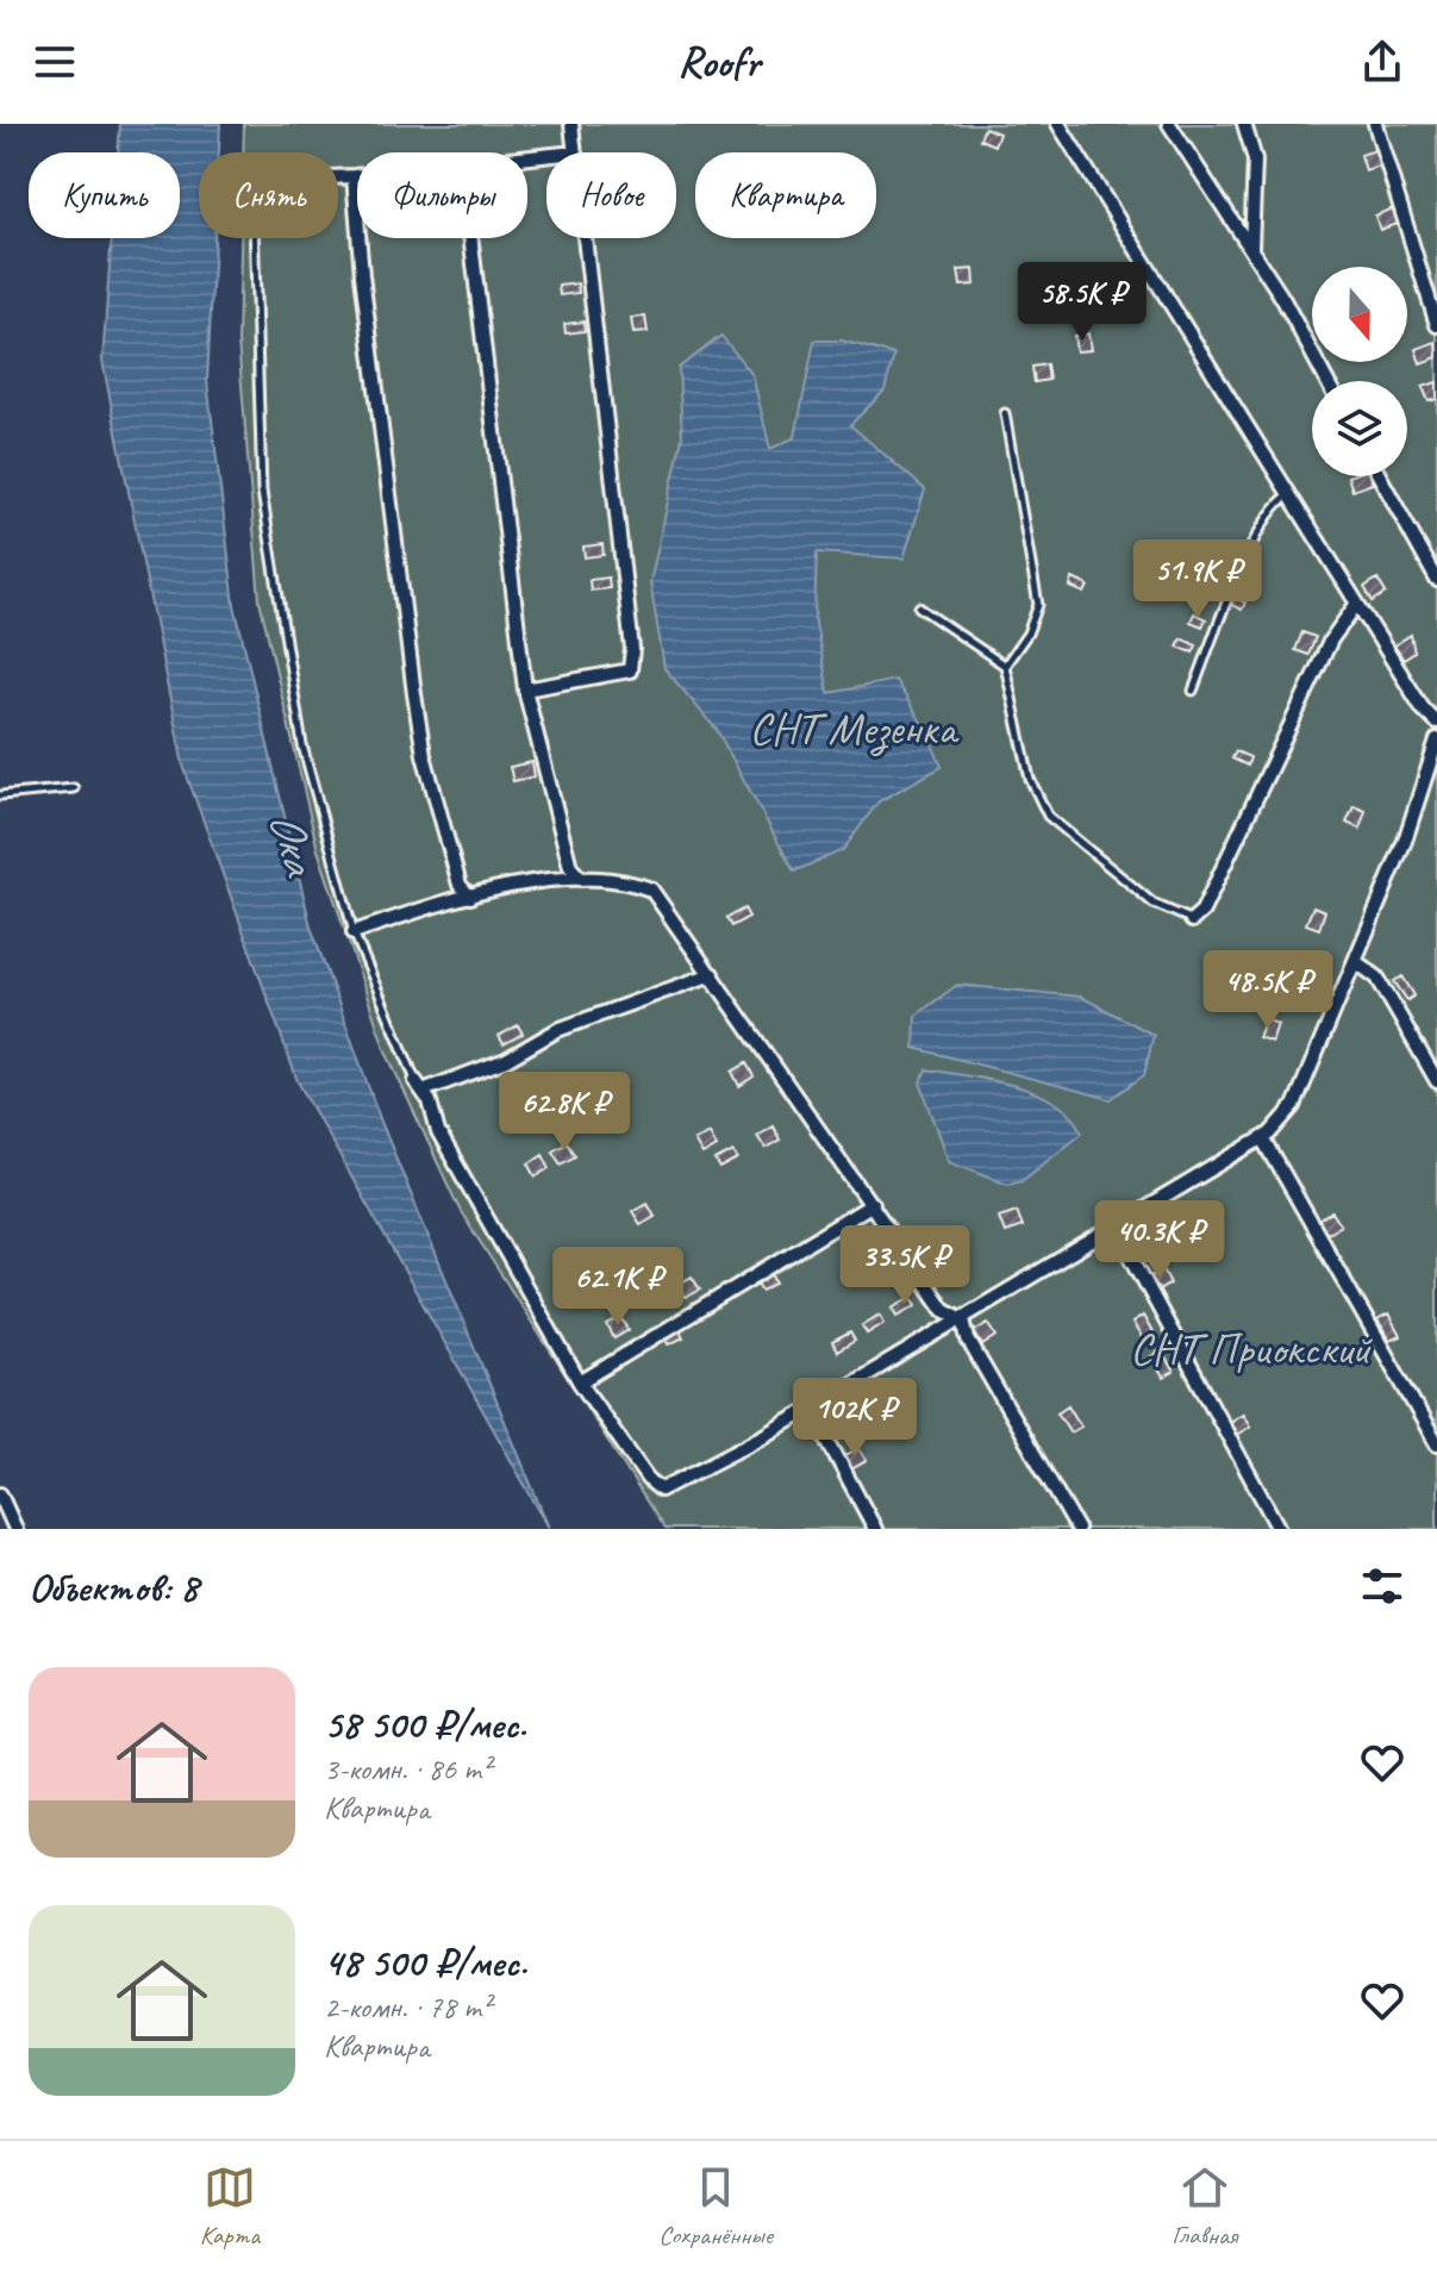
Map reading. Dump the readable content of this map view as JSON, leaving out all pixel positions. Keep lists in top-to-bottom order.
{
  "water": ["Ока"],
  "parks": ["СНТ Мезенка", "СНТ Приокский"],
  "north": "bottom",
  "page": {
    "header": "Roofr",
    "chip": [
      "Купить",
      "Снять",
      "Фильтры",
      "Новое",
      "Квартира"
    ],
    "price": [
      "58.5K ₽",
      "51.9K ₽",
      "48.5K ₽",
      "62.8K ₽",
      "40.3K ₽",
      "33.5K ₽",
      "62.1K ₽",
      "102K ₽"
    ],
    "heading": "Объектов: 8",
    "list": [
      {
        "name": "58 500 ₽/мес.",
        "note": "3-комн. · 86 m² · Квартира"
      },
      {
        "name": "48 500 ₽/мес.",
        "note": "2-комн. · 78 m² · Квартира"
      }
    ],
    "tabs": ["Карта", "Сохранённые", "Главная"]
  }
}
